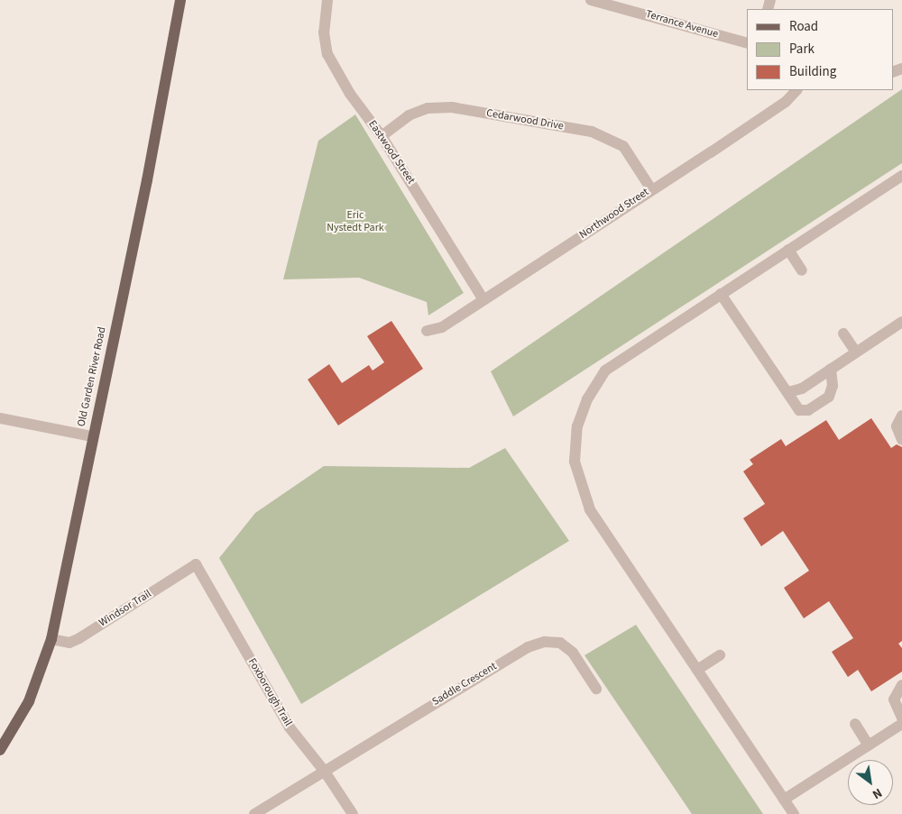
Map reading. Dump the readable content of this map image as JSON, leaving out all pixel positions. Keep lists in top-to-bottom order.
{
  "streets": {
    "main road": ["Old Garden River Road"],
    "street": [
      "Terrance Avenue",
      "Cedarwood Drive",
      "Eastwood Street",
      "Northwood Street",
      "Windsor Trail",
      "Saddle Crescent",
      "Foxborough Trail"
    ]
  },
  "crossings": [
    ["Cedarwood Drive", "Eastwood Street"],
    ["Cedarwood Drive", "Northwood Street"],
    ["Eastwood Street", "Northwood Street"],
    ["Old Garden River Road", "Windsor Trail"],
    ["Windsor Trail", "Foxborough Trail"],
    ["Saddle Crescent", "Foxborough Trail"]
  ],
  "parks": ["Eric Nystedt Park"],
  "legend": ["Road", "Park", "Building"],
  "north": "bottom right"
}
